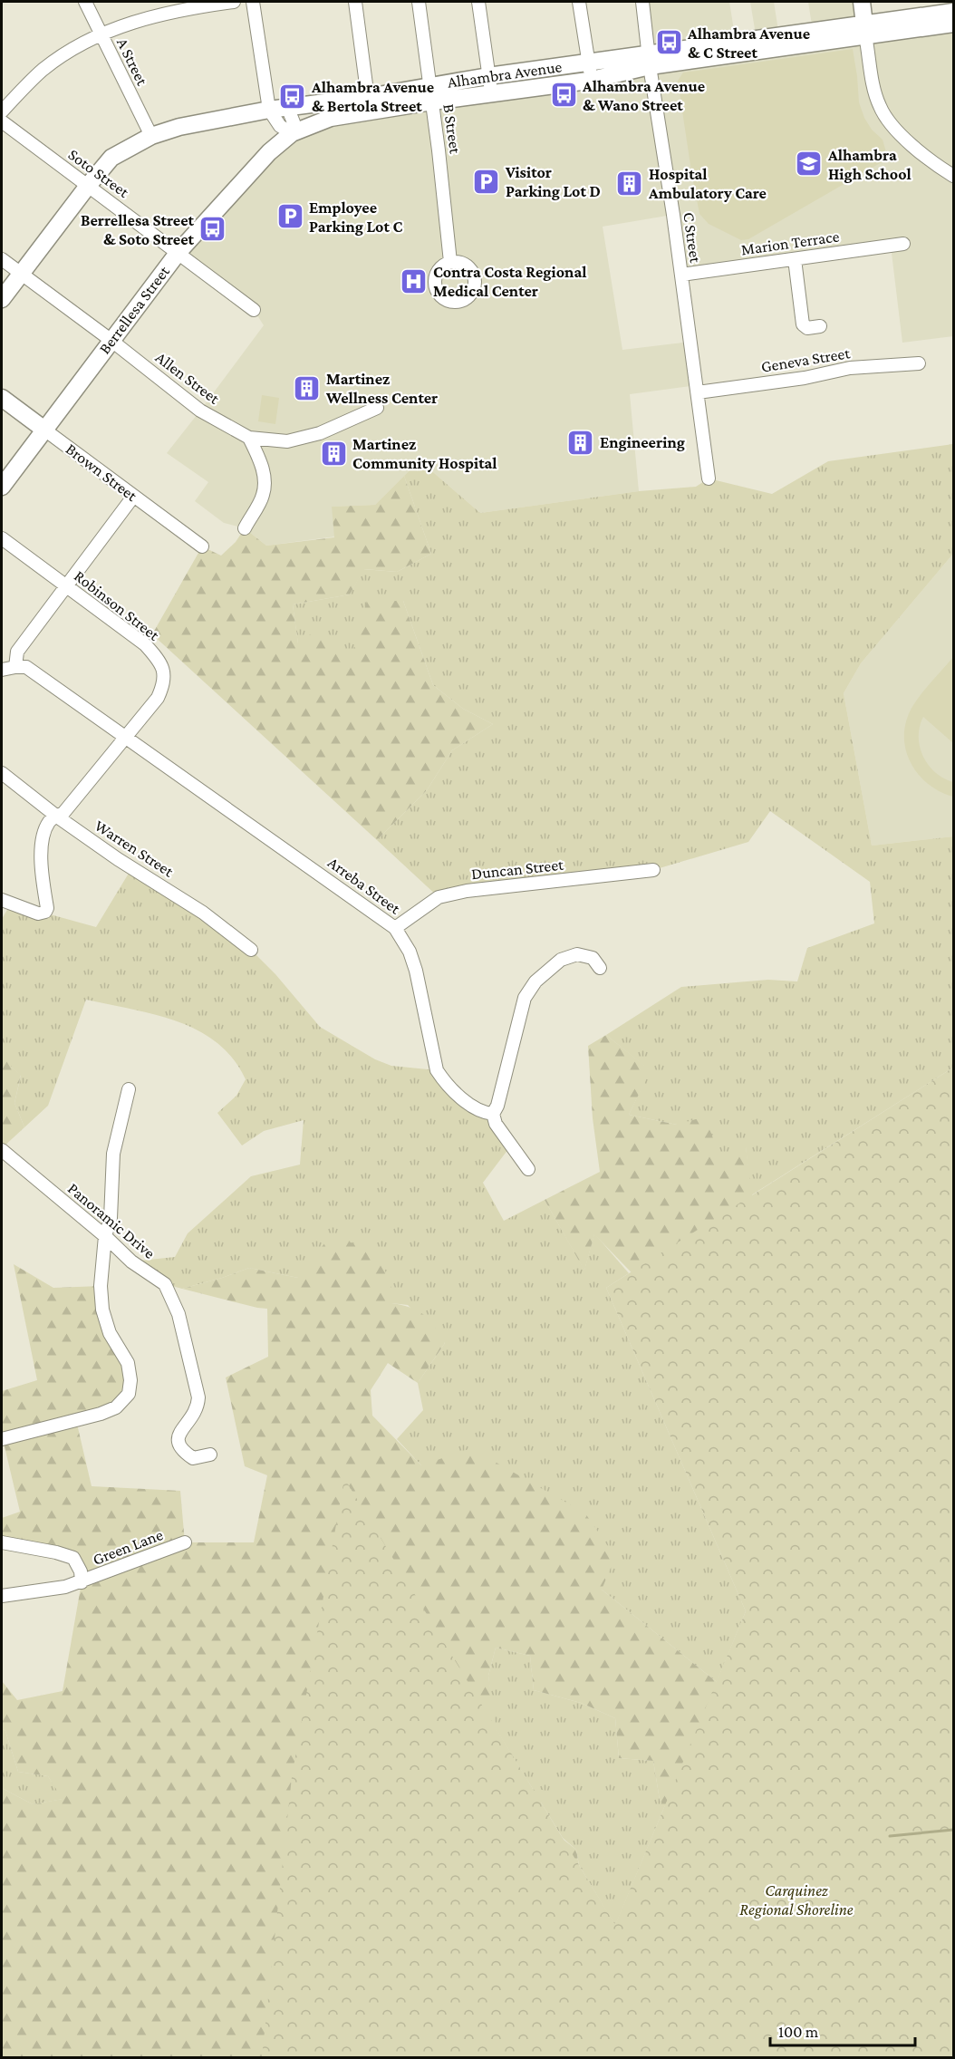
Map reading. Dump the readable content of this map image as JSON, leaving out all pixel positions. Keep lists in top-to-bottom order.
{
  "streets": {
    "main road": ["Alhambra Avenue", "Berrellesa Street", "Brown Street"],
    "street": [
      "A Street",
      "B Street",
      "Soto Street",
      "C Street",
      "Marion Terrace",
      "Geneva Street",
      "Allen Street",
      "Robinson Street",
      "Warren Street",
      "Duncan Street",
      "Arreba Street",
      "Panoramic Drive",
      "Green Lane"
    ]
  },
  "crossings": [
    ["A Street", "Alhambra Avenue"],
    ["Alhambra Avenue", "B Street"],
    ["Alhambra Avenue", "Soto Street"],
    ["Alhambra Avenue", "C Street"],
    ["Alhambra Avenue", "Berrellesa Street"],
    ["Alhambra Avenue", "Allen Street"],
    ["Soto Street", "Berrellesa Street"],
    ["C Street", "Marion Terrace"],
    ["C Street", "Geneva Street"],
    ["Berrellesa Street", "Allen Street"],
    ["Berrellesa Street", "Brown Street"],
    ["Robinson Street", "Warren Street"],
    ["Robinson Street", "Arreba Street"],
    ["Duncan Street", "Arreba Street"]
  ],
  "parks": ["Carquinez Regional Shoreline"],
  "places": {
    "bus stop": [
      "Alhambra Avenue & C Street",
      "Alhambra Avenue & Wano Street",
      "Alhambra Avenue & Bertola Street",
      "Berrellesa Street & Soto Street"
    ],
    "school or university": ["Alhambra High School"],
    "parking": ["Visitor Parking Lot D", "Employee Parking Lot C"],
    "building": [
      "Hospital Ambulatory Care",
      "Martinez Wellness Center",
      "Engineering",
      "Martinez Community Hospital"
    ],
    "hospital": ["Contra Costa Regional Medical Center"]
  },
  "scale_bar": "100 m"
}
